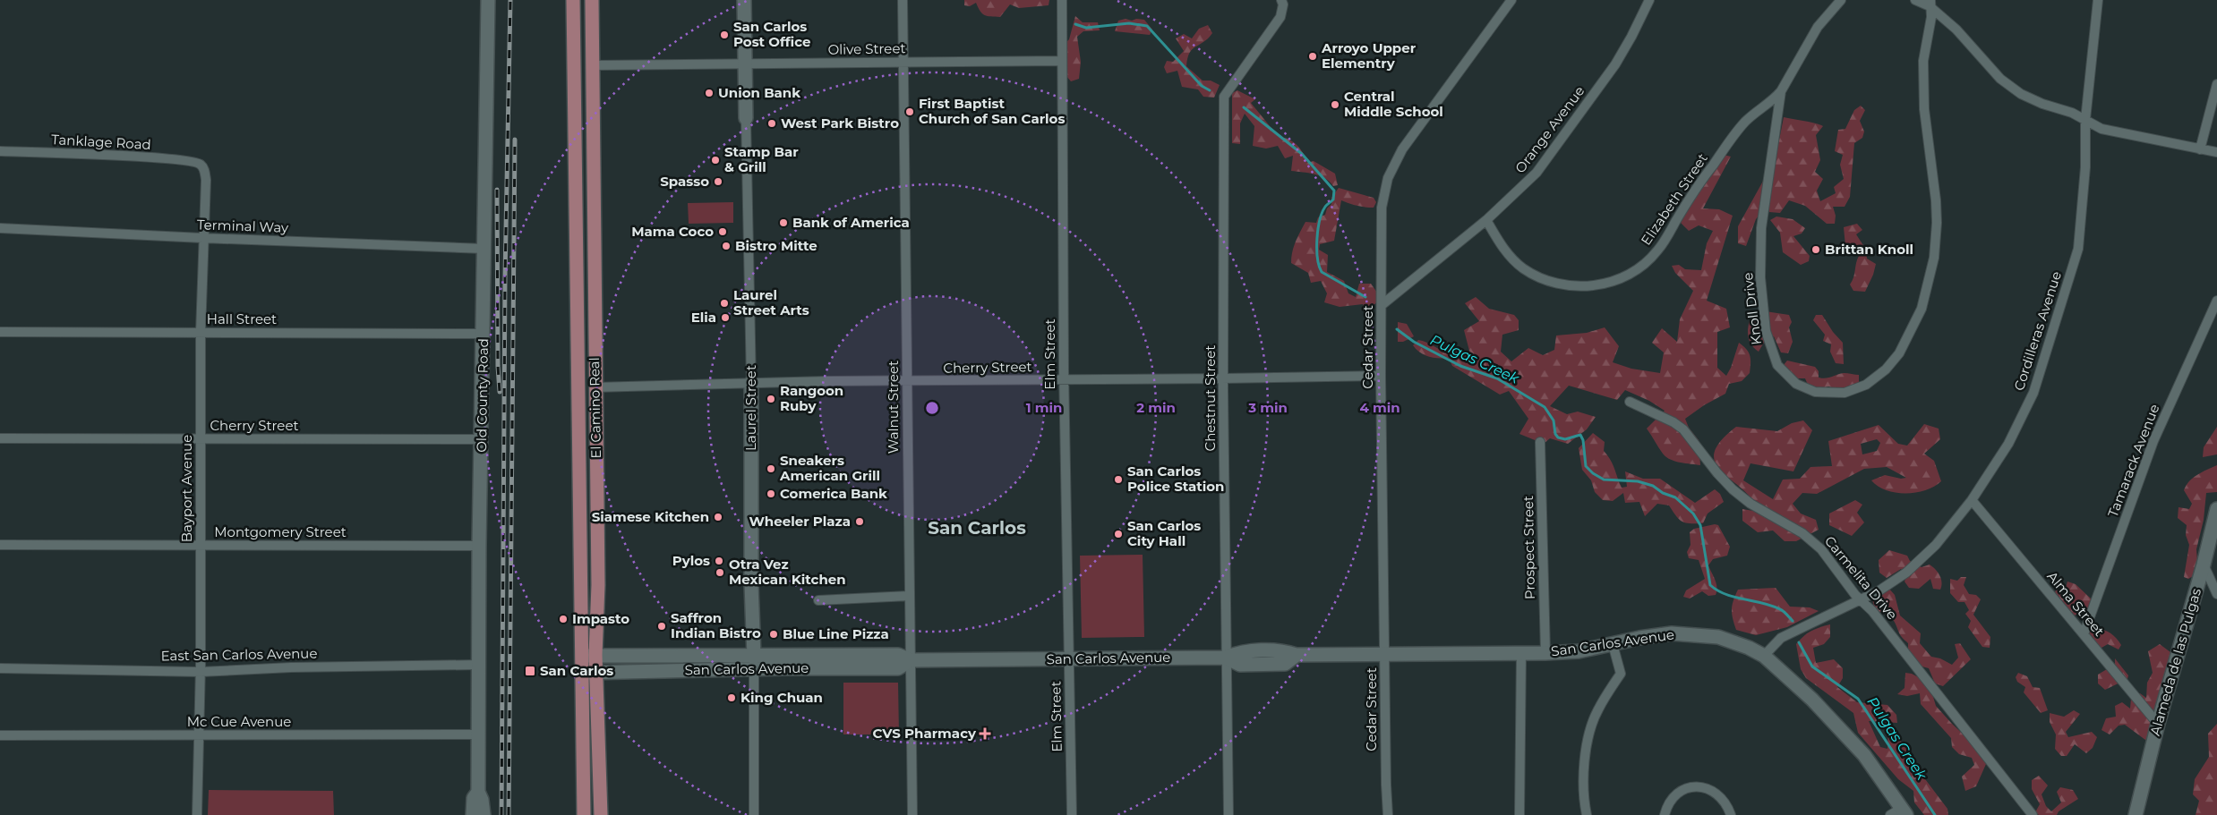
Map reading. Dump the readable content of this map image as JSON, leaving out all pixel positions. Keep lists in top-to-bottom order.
{
  "streets": {
    "main road": [
      "Old County Road",
      "El Camino Real",
      "Laurel Street",
      "San Carlos Avenue",
      "Alameda de las Pulgas"
    ],
    "street": [
      "Olive Street",
      "Orange Avenue",
      "Tanklage Road",
      "Elizabeth Street",
      "Terminal Way",
      "Knoll Drive",
      "Hall Street",
      "Cordilleras Avenue",
      "Cedar Street",
      "Elm Street",
      "Cherry Street",
      "Chestnut Street",
      "Walnut Street",
      "Tamarack Avenue",
      "Bayport Avenue",
      "Montgomery Street",
      "Prospect Street",
      "Carmelita Drive",
      "Alma Street",
      "East San Carlos Avenue",
      "Mc Cue Avenue"
    ]
  },
  "crossings": [
    ["Olive Street", "Elm Street"],
    ["Olive Street", "Walnut Street"],
    ["Olive Street", "El Camino Real"],
    ["Olive Street", "Laurel Street"],
    ["Orange Avenue", "Elizabeth Street"],
    ["Orange Avenue", "Cedar Street"],
    ["Tanklage Road", "Bayport Avenue"],
    ["Elizabeth Street", "Knoll Drive"],
    ["Terminal Way", "Old County Road"],
    ["Terminal Way", "Bayport Avenue"],
    ["Hall Street", "Old County Road"],
    ["Hall Street", "Bayport Avenue"],
    ["Cordilleras Avenue", "Carmelita Drive"],
    ["Cordilleras Avenue", "Alma Street"],
    ["Cordilleras Avenue", "San Carlos Avenue"],
    ["Cedar Street", "Cherry Street"],
    ["Cedar Street", "San Carlos Avenue"],
    ["Elm Street", "Cherry Street"],
    ["Elm Street", "San Carlos Avenue"],
    ["Cherry Street", "Old County Road"],
    ["Cherry Street", "Chestnut Street"],
    ["Cherry Street", "Walnut Street"],
    ["Cherry Street", "El Camino Real"],
    ["Cherry Street", "Laurel Street"],
    ["Cherry Street", "Bayport Avenue"],
    ["Old County Road", "Montgomery Street"],
    ["Old County Road", "East San Carlos Avenue"],
    ["Old County Road", "Mc Cue Avenue"],
    ["Chestnut Street", "San Carlos Avenue"],
    ["Walnut Street", "San Carlos Avenue"],
    ["El Camino Real", "San Carlos Avenue"],
    ["Laurel Street", "San Carlos Avenue"],
    ["Tamarack Avenue", "Alma Street"],
    ["Bayport Avenue", "Montgomery Street"],
    ["Bayport Avenue", "East San Carlos Avenue"],
    ["Bayport Avenue", "Mc Cue Avenue"],
    ["Prospect Street", "San Carlos Avenue"],
    ["Alma Street", "Alameda de las Pulgas"]
  ],
  "districts": ["San Carlos"],
  "water": ["Pulgas Creek"],
  "places": {
    "other": [
      "San Carlos Post Office",
      "Arroyo Upper Elementry",
      "Union Bank",
      "Central Middle School",
      "First Baptist Church of San Carlos",
      "West Park Bistro",
      "Stamp Bar & Grill",
      "Spasso",
      "Bank of America",
      "Mama Coco",
      "Bistro Mitte",
      "Brittan Knoll",
      "Laurel Street Arts",
      "Elia",
      "Rangoon Ruby",
      "Sneakers American Grill",
      "San Carlos Police Station",
      "Comerica Bank",
      "Siamese Kitchen",
      "Wheeler Plaza",
      "San Carlos City Hall",
      "Pylos",
      "Otra Vez Mexican Kitchen",
      "Impasto",
      "Saffron Indian Bistro",
      "Blue Line Pizza",
      "King Chuan"
    ],
    "transit": ["San Carlos"],
    "health": ["CVS Pharmacy"]
  },
  "rings": [
    "1 min",
    "2 min",
    "3 min",
    "4 min"
  ]
}
